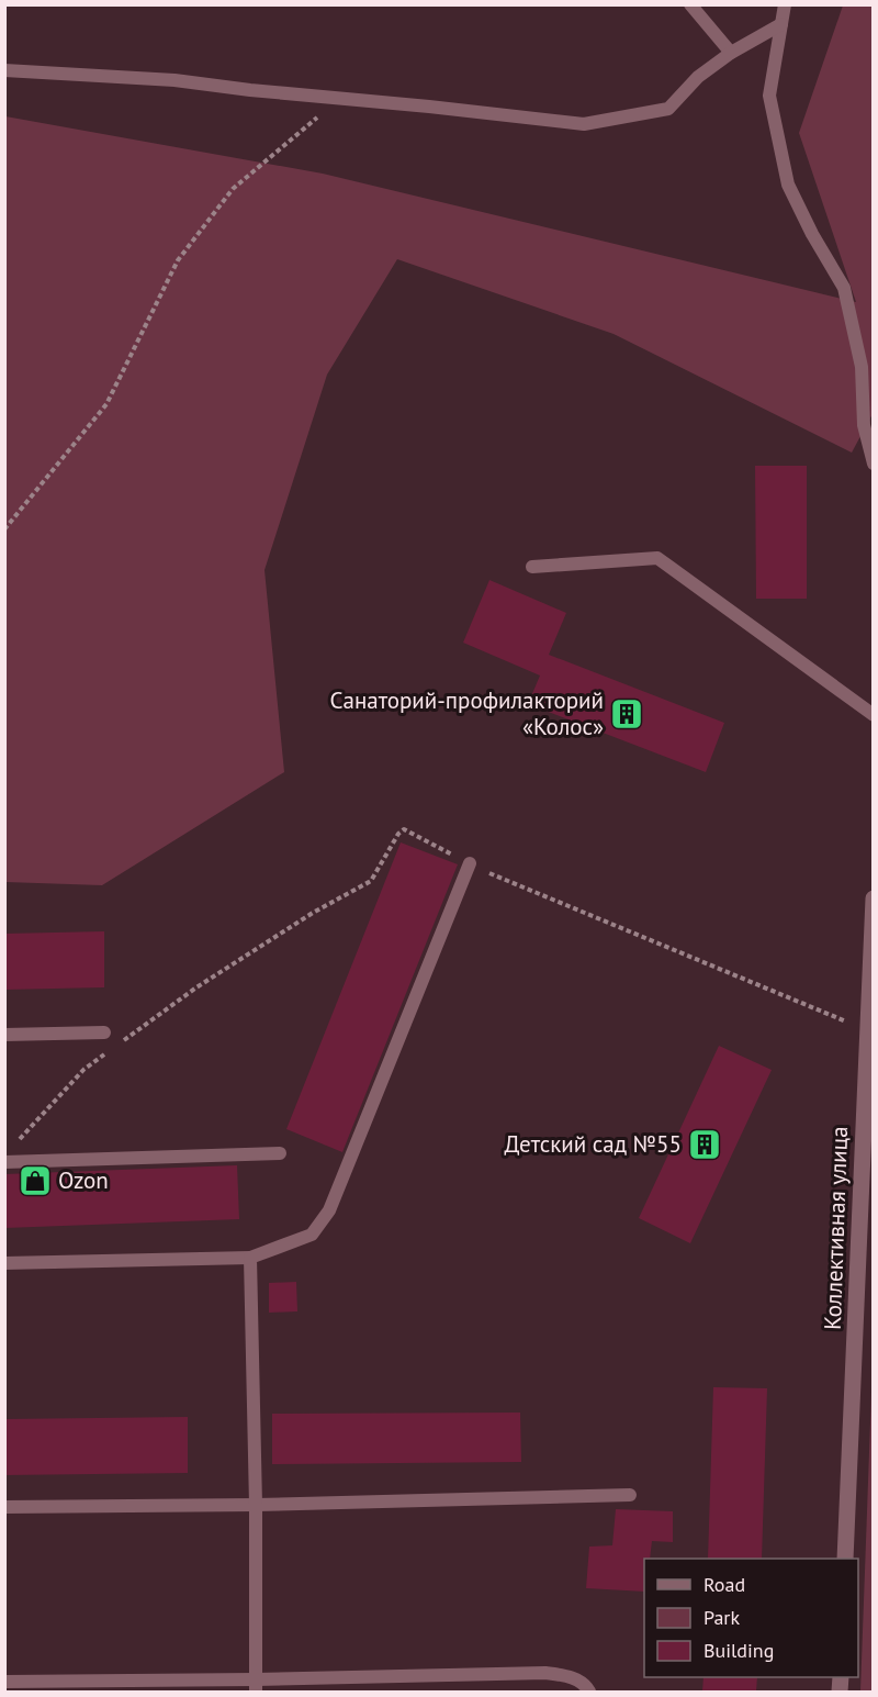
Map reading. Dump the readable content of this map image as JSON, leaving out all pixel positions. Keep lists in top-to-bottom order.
{
  "streets": {
    "street": ["Коллективная улица"]
  },
  "places": {
    "building": ["Санаторий-профилакторий «Колос»", "Детский сад №55"],
    "shop": ["Ozon"]
  },
  "legend": ["Road", "Park", "Building"]
}
